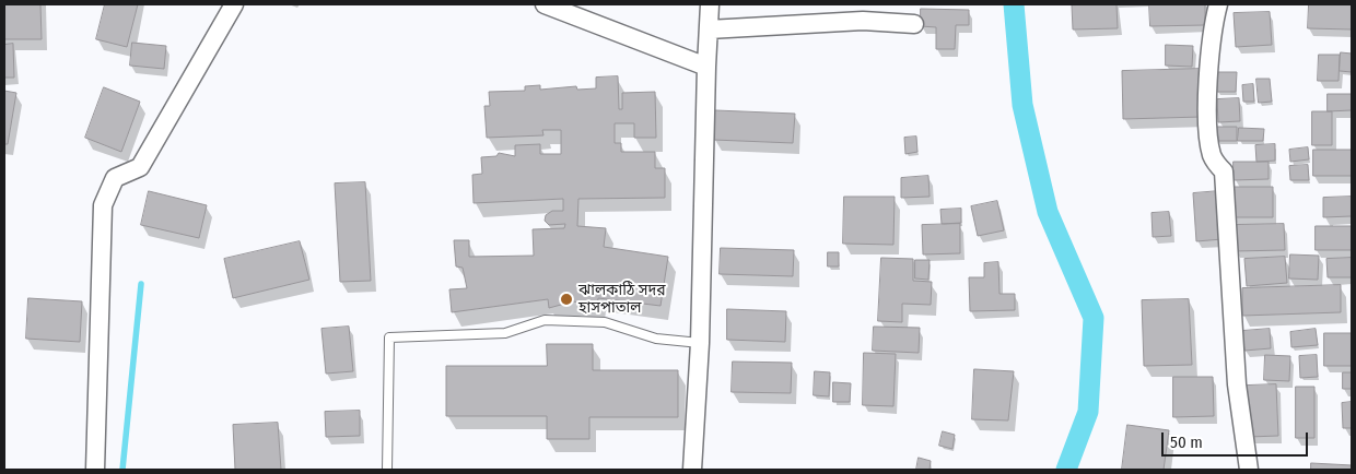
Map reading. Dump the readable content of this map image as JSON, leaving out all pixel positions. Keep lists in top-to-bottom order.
{
  "places": ["ঝালকাঠি সদর হাসপাতাল"],
  "scale_bar": "50 m"
}
